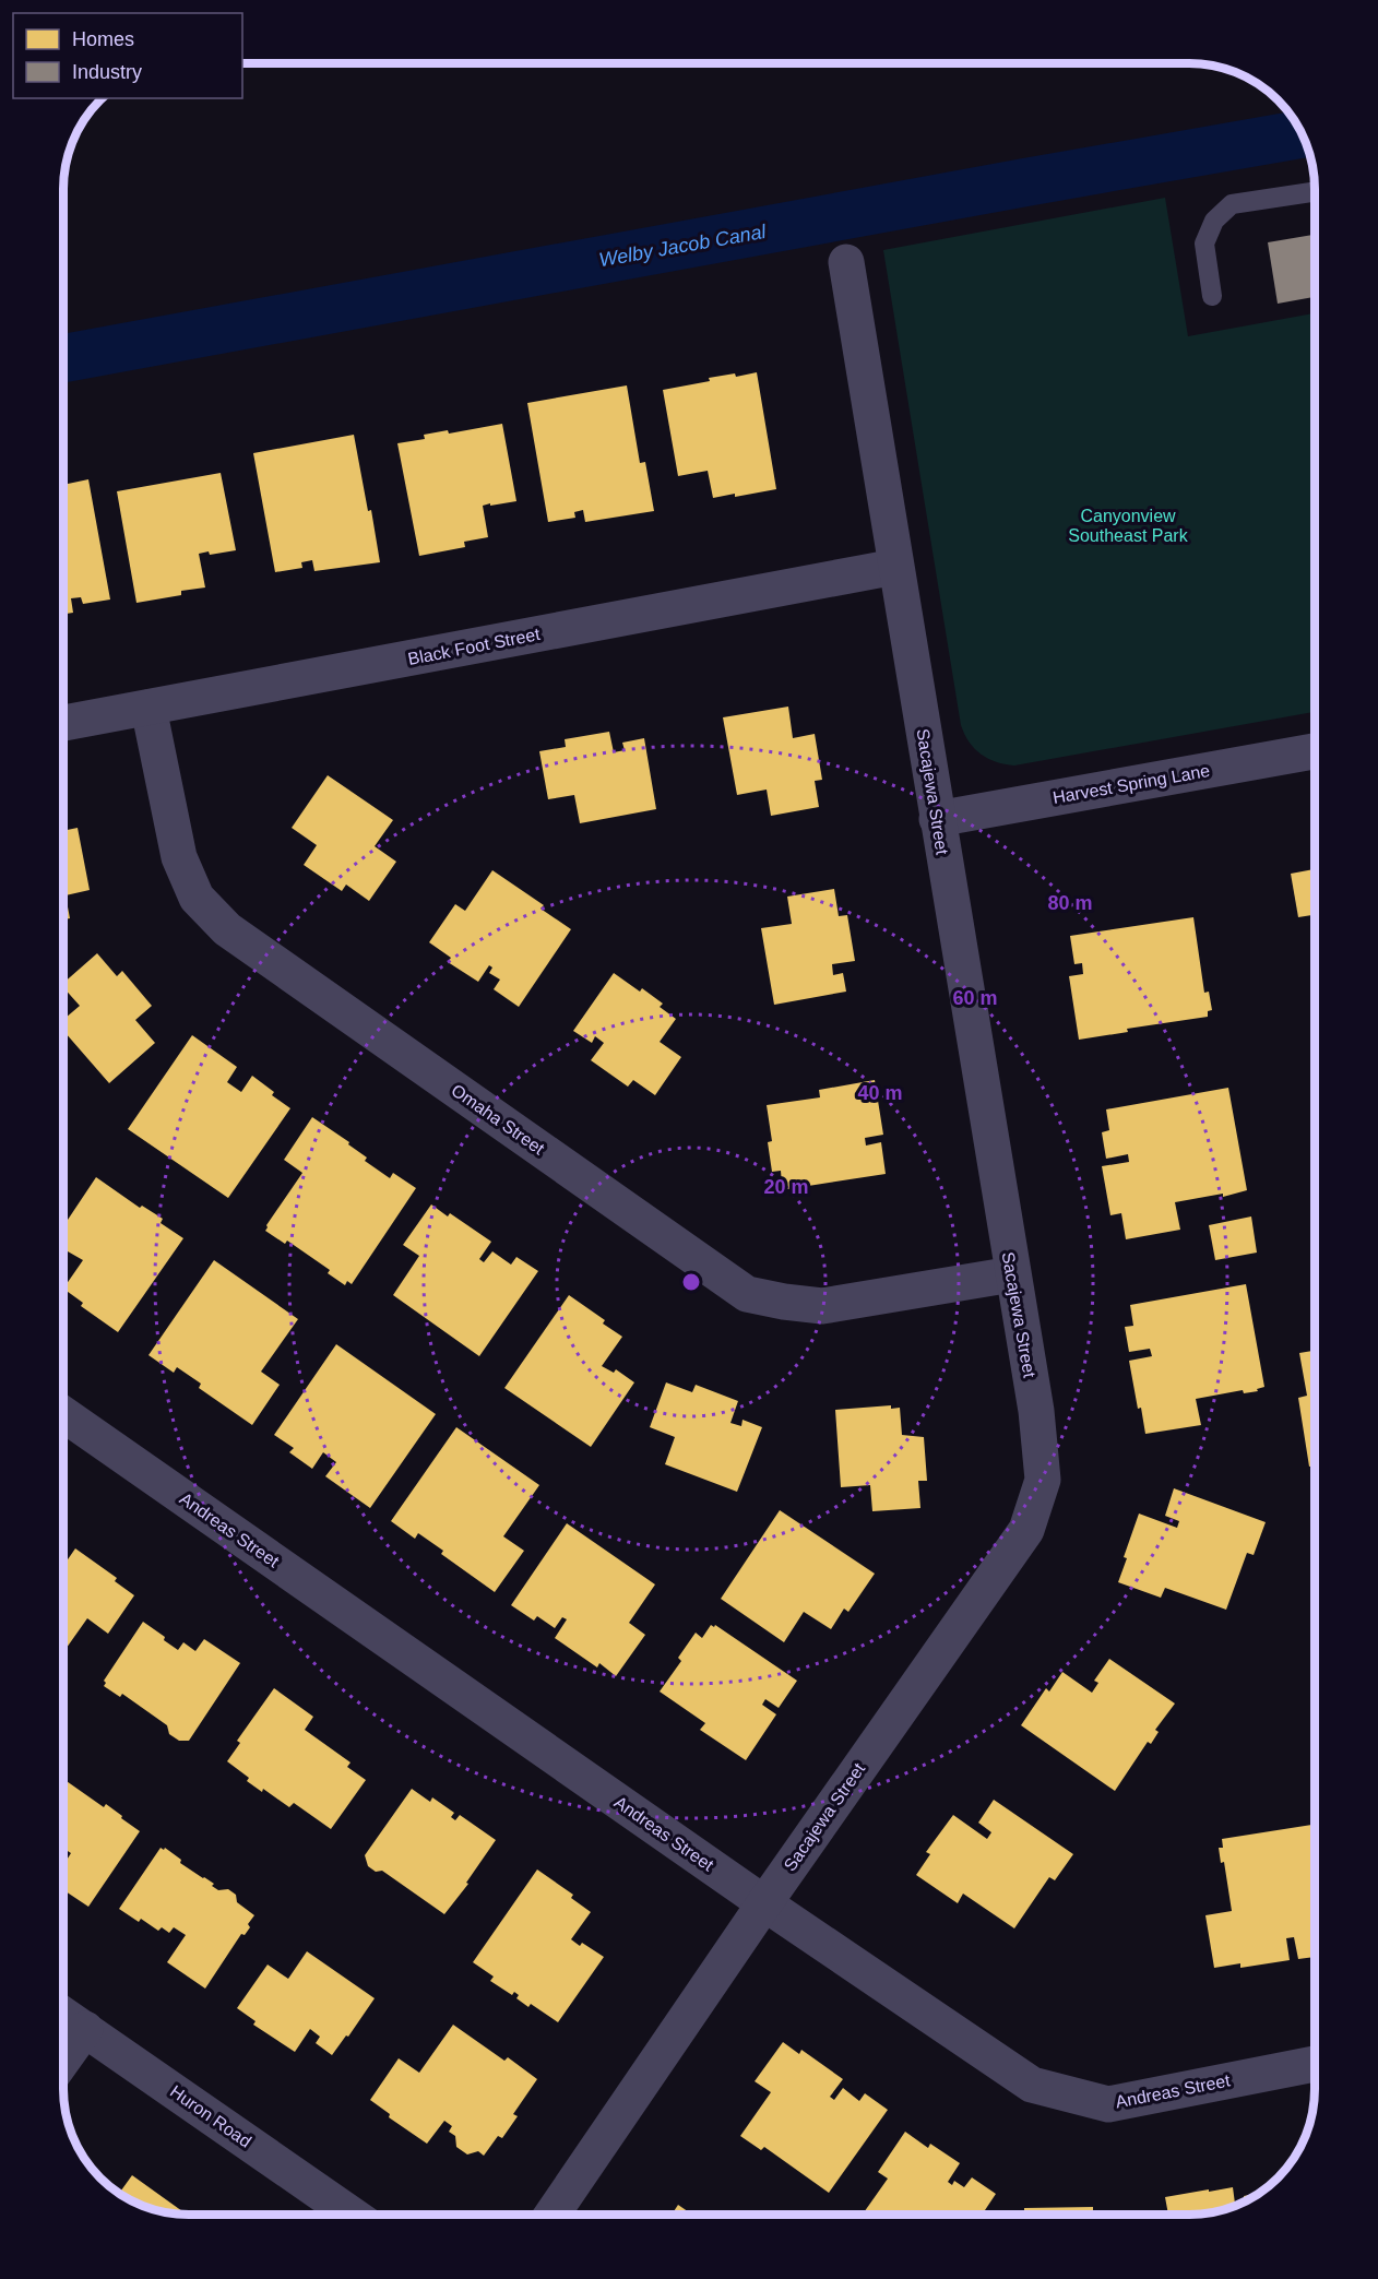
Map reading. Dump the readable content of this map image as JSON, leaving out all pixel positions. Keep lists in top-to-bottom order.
{
  "streets": {
    "street": [
      "Black Foot Street",
      "Harvest Spring Lane",
      "Sacajewa Street",
      "Omaha Street",
      "Andreas Street",
      "Huron Road"
    ]
  },
  "crossings": [
    ["Black Foot Street", "Sacajewa Street"],
    ["Black Foot Street", "Omaha Street"],
    ["Harvest Spring Lane", "Sacajewa Street"],
    ["Sacajewa Street", "Omaha Street"],
    ["Sacajewa Street", "Andreas Street"]
  ],
  "water": ["Welby Jacob Canal"],
  "parks": ["Canyonview Southeast Park"],
  "legend": ["Homes", "Industry"],
  "rings": [
    "80 m",
    "60 m",
    "40 m",
    "20 m"
  ]
}
